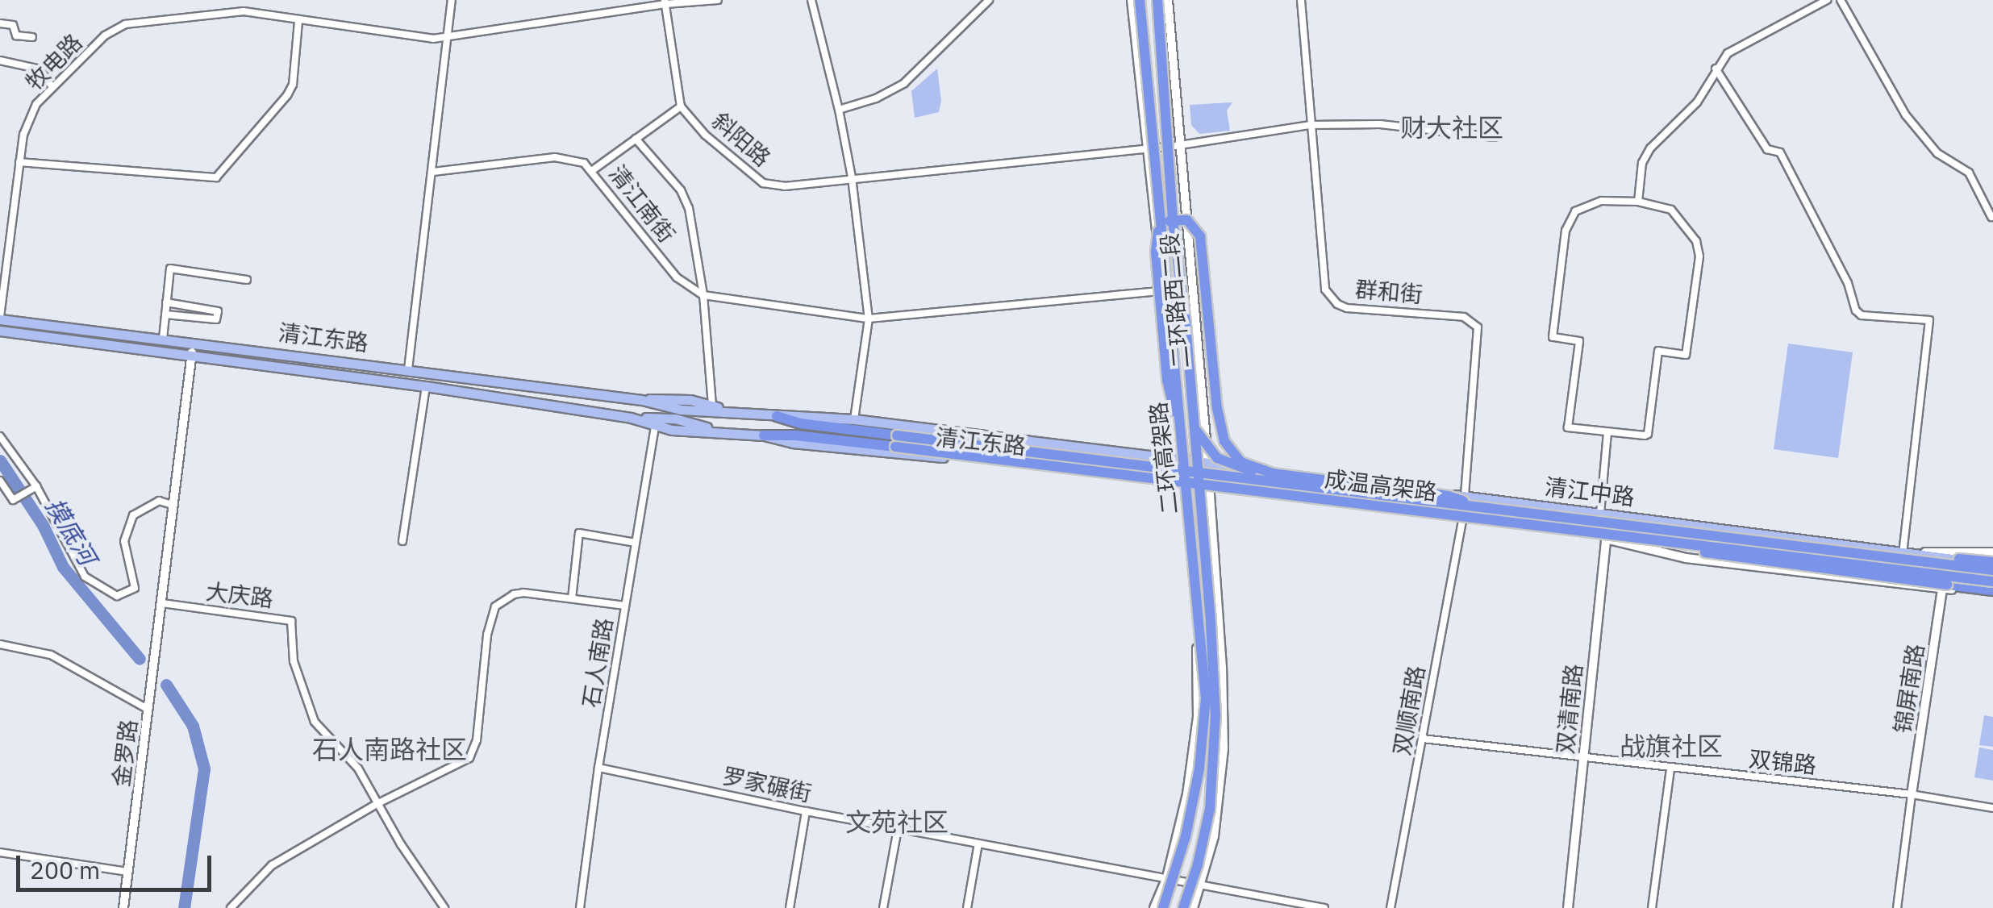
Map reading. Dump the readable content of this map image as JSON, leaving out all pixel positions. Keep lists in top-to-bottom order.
{
  "streets": {
    "highway": ["二环高架路", "成温高架路"],
    "main road": [
      "二环路西二段",
      "清江东路",
      "清江中路",
      "锦屏南路",
      "双清南路",
      "金罗路"
    ],
    "street": [
      "牧电路",
      "斜阳路",
      "清江南街",
      "群和街",
      "大庆路",
      "石人南路",
      "双顺南路",
      "双锦路",
      "罗家碾街"
    ]
  },
  "crossings": [
    ["牧电路", "清江东路"],
    ["斜阳路", "群和街"],
    ["斜阳路", "二环路西二段"],
    ["群和街", "清江中路"],
    ["二环路西二段", "清江东路"],
    ["二环路西二段", "二环高架路"],
    ["二环路西二段", "清江中路"],
    ["二环路西二段", "罗家碾街"],
    ["清江东路", "二环高架路"],
    ["清江东路", "成温高架路"],
    ["清江东路", "清江中路"],
    ["清江东路", "石人南路"],
    ["二环高架路", "清江中路"],
    ["成温高架路", "清江中路"],
    ["清江中路", "锦屏南路"],
    ["清江中路", "双清南路"],
    ["清江中路", "双顺南路"],
    ["大庆路", "金罗路"],
    ["石人南路", "罗家碾街"],
    ["锦屏南路", "双锦路"],
    ["双清南路", "双锦路"],
    ["双顺南路", "双锦路"]
  ],
  "districts": [
    "财大社区",
    "战旗社区",
    "石人南路社区",
    "文苑社区"
  ],
  "water": ["摸底河"],
  "scale_bar": "200 m"
}
